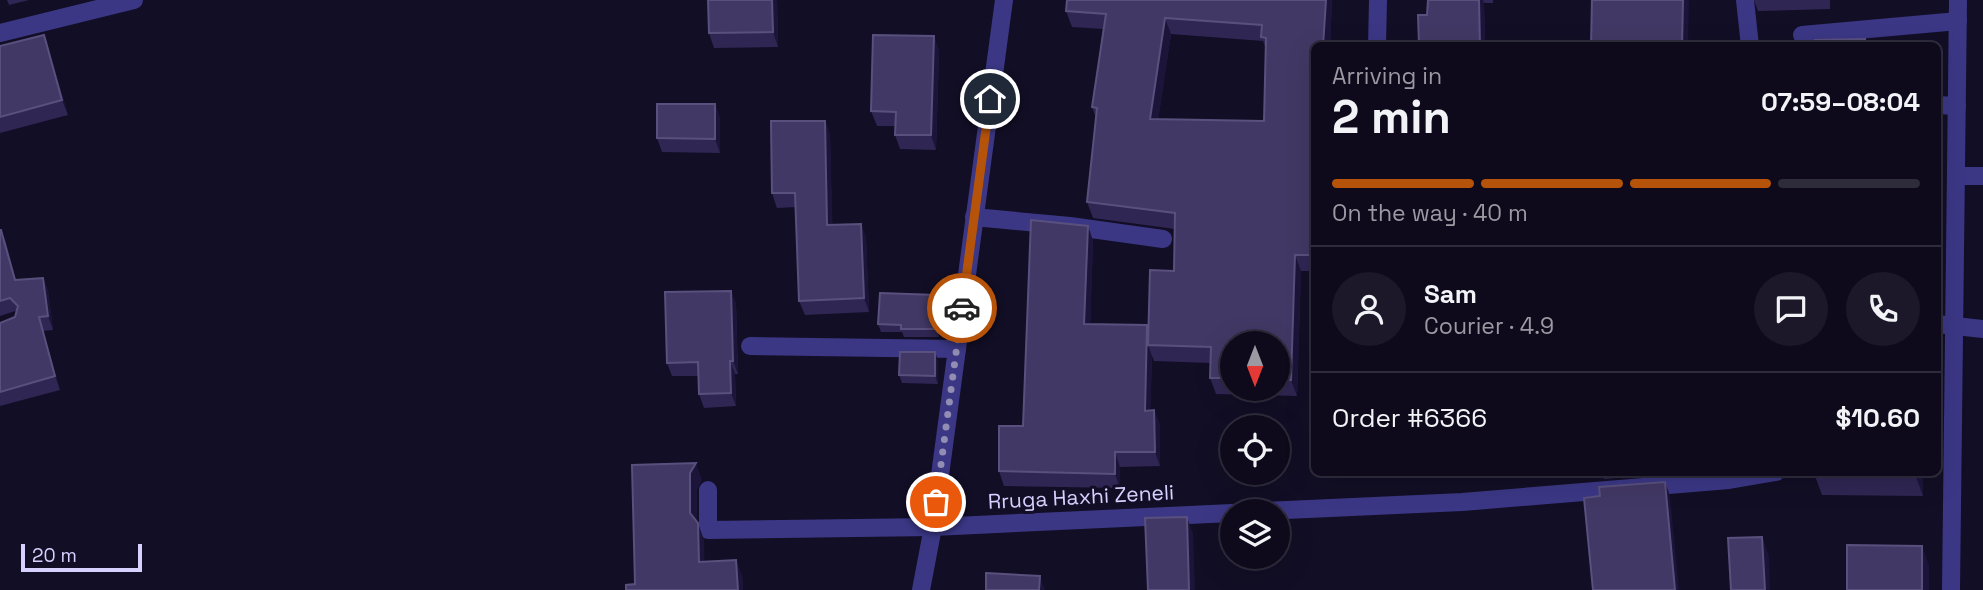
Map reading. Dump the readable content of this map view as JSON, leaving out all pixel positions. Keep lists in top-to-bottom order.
{
  "streets": {
    "street": ["Rruga Haxhi Zeneli"]
  },
  "scale_bar": "20 m",
  "north": "bottom",
  "page": {
    "heading": ["2 min", "Arriving in", "07:59–08:04"],
    "panel": [
      "Sam",
      "Courier · 4.9",
      "Order #6366",
      "$10.60"
    ],
    "bar": "On the way · 40 m",
    "scale": "20 m"
  }
}
